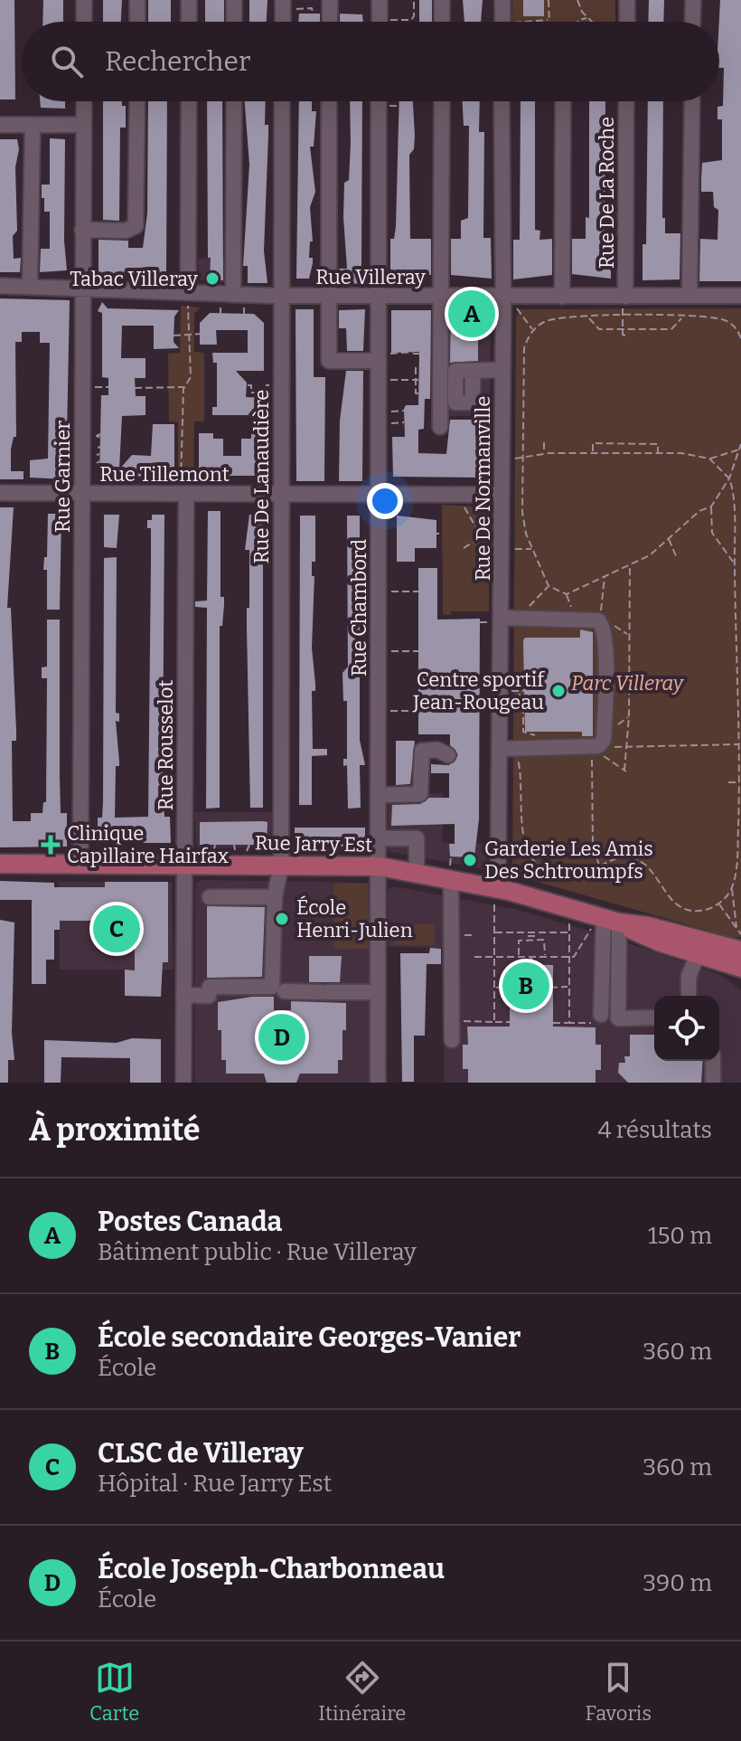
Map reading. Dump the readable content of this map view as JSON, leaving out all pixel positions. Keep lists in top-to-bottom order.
{
  "streets": {
    "main road": ["Rue Jarry Est"],
    "street": [
      "Rue De La Roche",
      "Rue Villeray",
      "Rue Tillemont",
      "Rue Garnier",
      "Rue De Lanaudière",
      "Rue De Normanville",
      "Rue Chambord",
      "Rue Rousselot"
    ]
  },
  "crossings": [
    ["Rue De La Roche", "Rue Villeray"],
    ["Rue Villeray", "Rue Garnier"],
    ["Rue Villeray", "Rue De Lanaudière"],
    ["Rue Villeray", "Rue De Normanville"],
    ["Rue Villeray", "Rue Chambord"],
    ["Rue Tillemont", "Rue Garnier"],
    ["Rue Tillemont", "Rue De Lanaudière"],
    ["Rue Tillemont", "Rue De Normanville"],
    ["Rue Tillemont", "Rue Chambord"],
    ["Rue Tillemont", "Rue Rousselot"],
    ["Rue Garnier", "Rue Jarry Est"],
    ["Rue De Lanaudière", "Rue Rousselot"],
    ["Rue De Lanaudière", "Rue Jarry Est"],
    ["Rue De Normanville", "Rue Jarry Est"],
    ["Rue Chambord", "Rue Jarry Est"],
    ["Rue Rousselot", "Rue Jarry Est"]
  ],
  "parks": ["Parc Villeray"],
  "places": {
    "other": [
      "Tabac Villeray",
      "Centre sportif Jean-Rougeau",
      "Garderie Les Amis Des Schtroumpfs",
      "École Henri-Julien"
    ],
    "health": ["Clinique Capillaire Hairfax"]
  },
  "page": {
    "search": "Rechercher",
    "pins": [
      "A",
      "C",
      "B",
      "D"
    ],
    "heading": ["À proximité", "4 résultats"],
    "list": [
      {
        "mark": "A",
        "name": "Postes Canada",
        "note": "Bâtiment public · Rue Villeray",
        "value": "150 m"
      },
      {
        "mark": "B",
        "name": "École secondaire Georges-Vanier",
        "note": "École",
        "value": "360 m"
      },
      {
        "mark": "C",
        "name": "CLSC de Villeray",
        "note": "Hôpital · Rue Jarry Est",
        "value": "360 m"
      },
      {
        "mark": "D",
        "name": "École Joseph-Charbonneau",
        "note": "École",
        "value": "390 m"
      }
    ],
    "nav": ["Carte", "Itinéraire", "Favoris"]
  }
}
